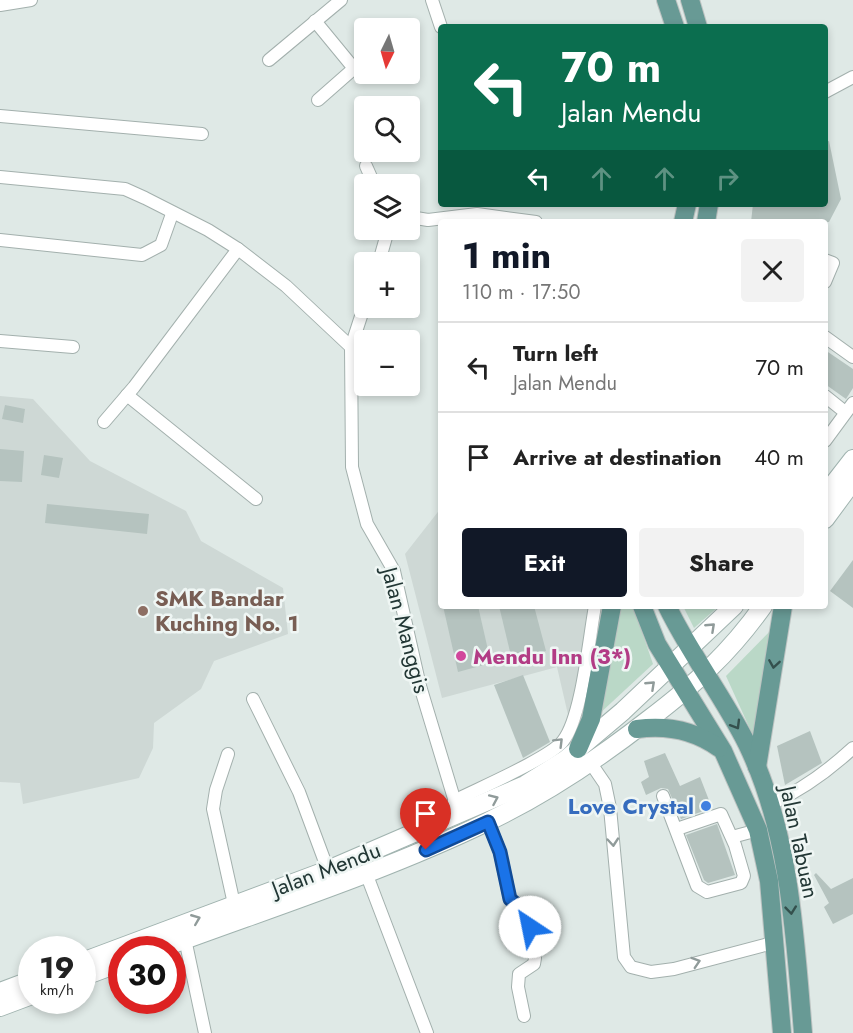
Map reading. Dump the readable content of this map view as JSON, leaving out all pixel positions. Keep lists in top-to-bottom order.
{
  "streets": {
    "main road": ["Jalan Tabuan", "Jalan Mendu"],
    "street": ["Jalan Manggis"]
  },
  "crossings": [
    ["Jalan Manggis", "Jalan Mendu"],
    ["Jalan Tabuan", "Jalan Mendu"]
  ],
  "places": ["SMK Bandar Kuching No. 1", "Mendu Inn (3*)", "Love Crystal"],
  "north": "bottom",
  "page": {
    "map_buttons": ["+", "−"],
    "turn": ["70 m", "Jalan Mendu"],
    "heading": ["1 min", "110 m · 17:50"],
    "list": [
      {
        "name": "Turn left",
        "note": "Jalan Mendu",
        "value": "70 m"
      },
      {
        "name": "Arrive at destination",
        "value": "40 m"
      }
    ],
    "buttons": ["Exit", "Share"],
    "speed": "19 km/h",
    "limit": "30"
  }
}
